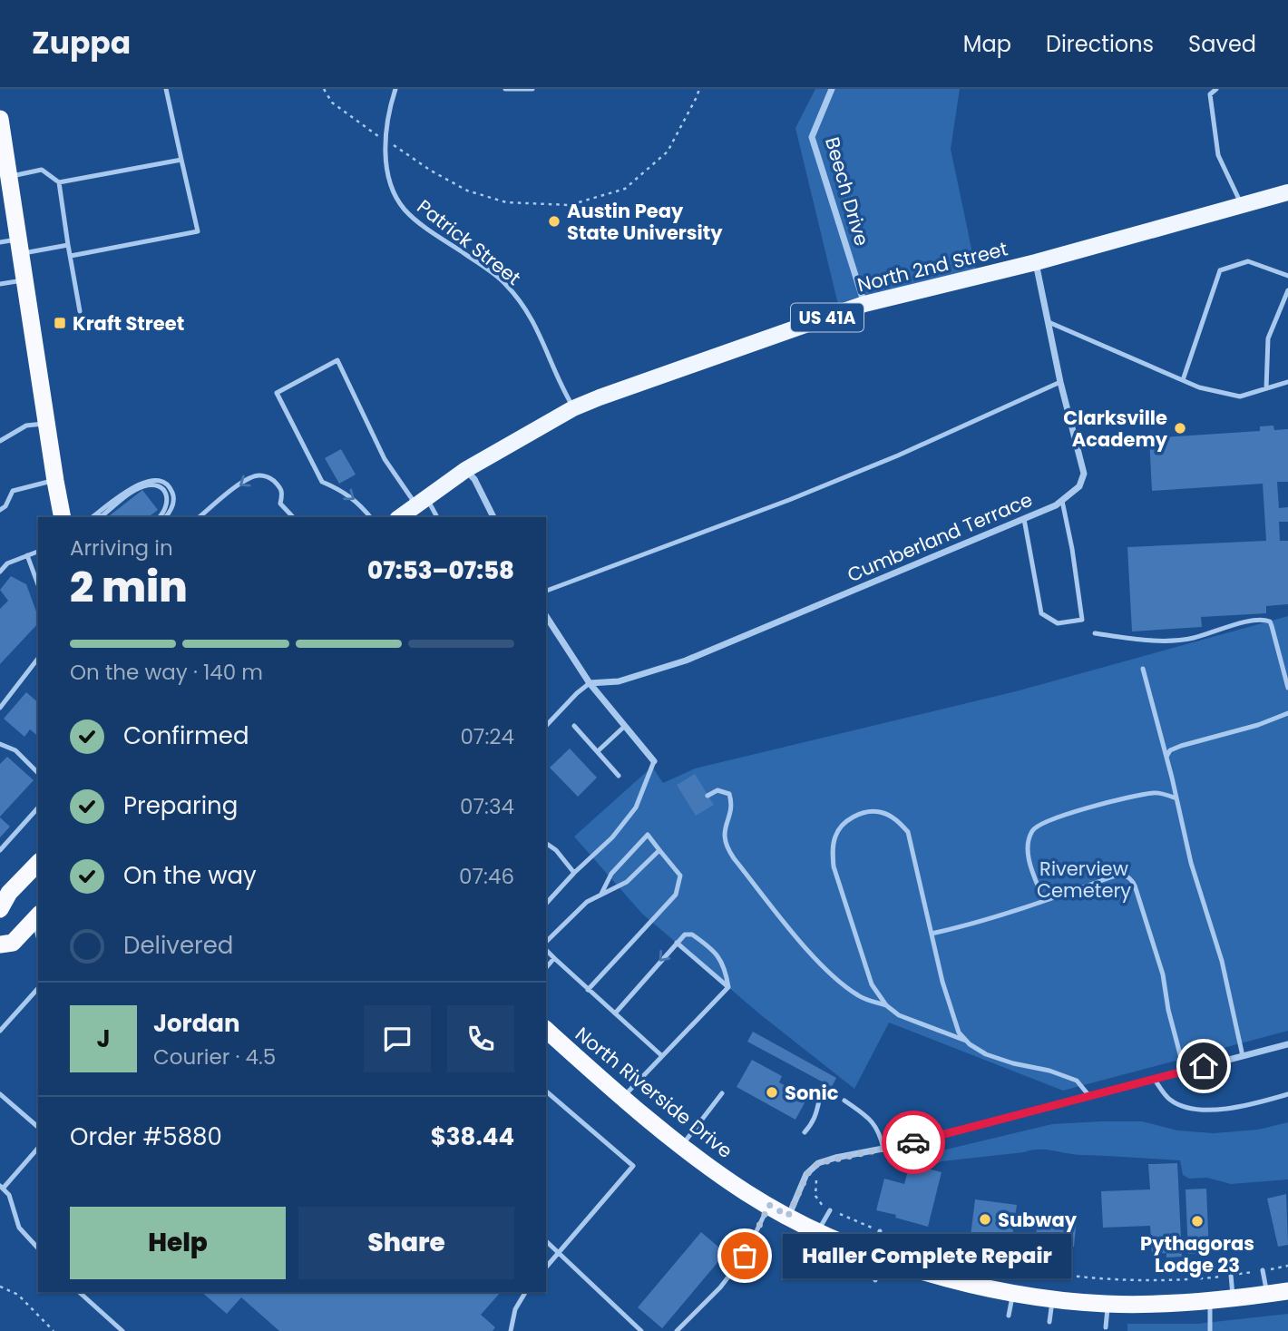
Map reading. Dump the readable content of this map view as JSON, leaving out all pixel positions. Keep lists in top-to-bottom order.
{
  "streets": {
    "highway": ["North Riverside Drive"],
    "main road": ["North 2nd Street", "US 41A"],
    "street": ["Beech Drive", "Cumberland Terrace"],
    "lane": ["Patrick Street"]
  },
  "crossings": [
    ["Beech Drive", "North 2nd Street"],
    ["Patrick Street", "North 2nd Street"],
    ["North 2nd Street", "Cumberland Terrace"]
  ],
  "parks": ["Riverview Cemetery"],
  "places": {
    "other": [
      "Austin Peay State University",
      "Clarksville Academy",
      "Sonic",
      "Subway",
      "Pythagoras Lodge 23",
      "Haller Complete Repair"
    ],
    "transit": ["Kraft Street"]
  },
  "page": {
    "header": "Zuppa",
    "nav": ["Map", "Directions", "Saved"],
    "heading": ["2 min", "Arriving in", "07:53–07:58"],
    "panel": [
      "Jordan",
      "Courier · 4.5",
      "Order #5880",
      "$38.44"
    ],
    "bar": "On the way · 140 m",
    "list": [
      ["Confirmed", "07:24"],
      ["Preparing", "07:34"],
      ["On the way", "07:46"],
      "Delivered"
    ],
    "round": "J",
    "buttons": ["Help", "Share"],
    "bubble": "Haller Complete Repair"
  }
}
